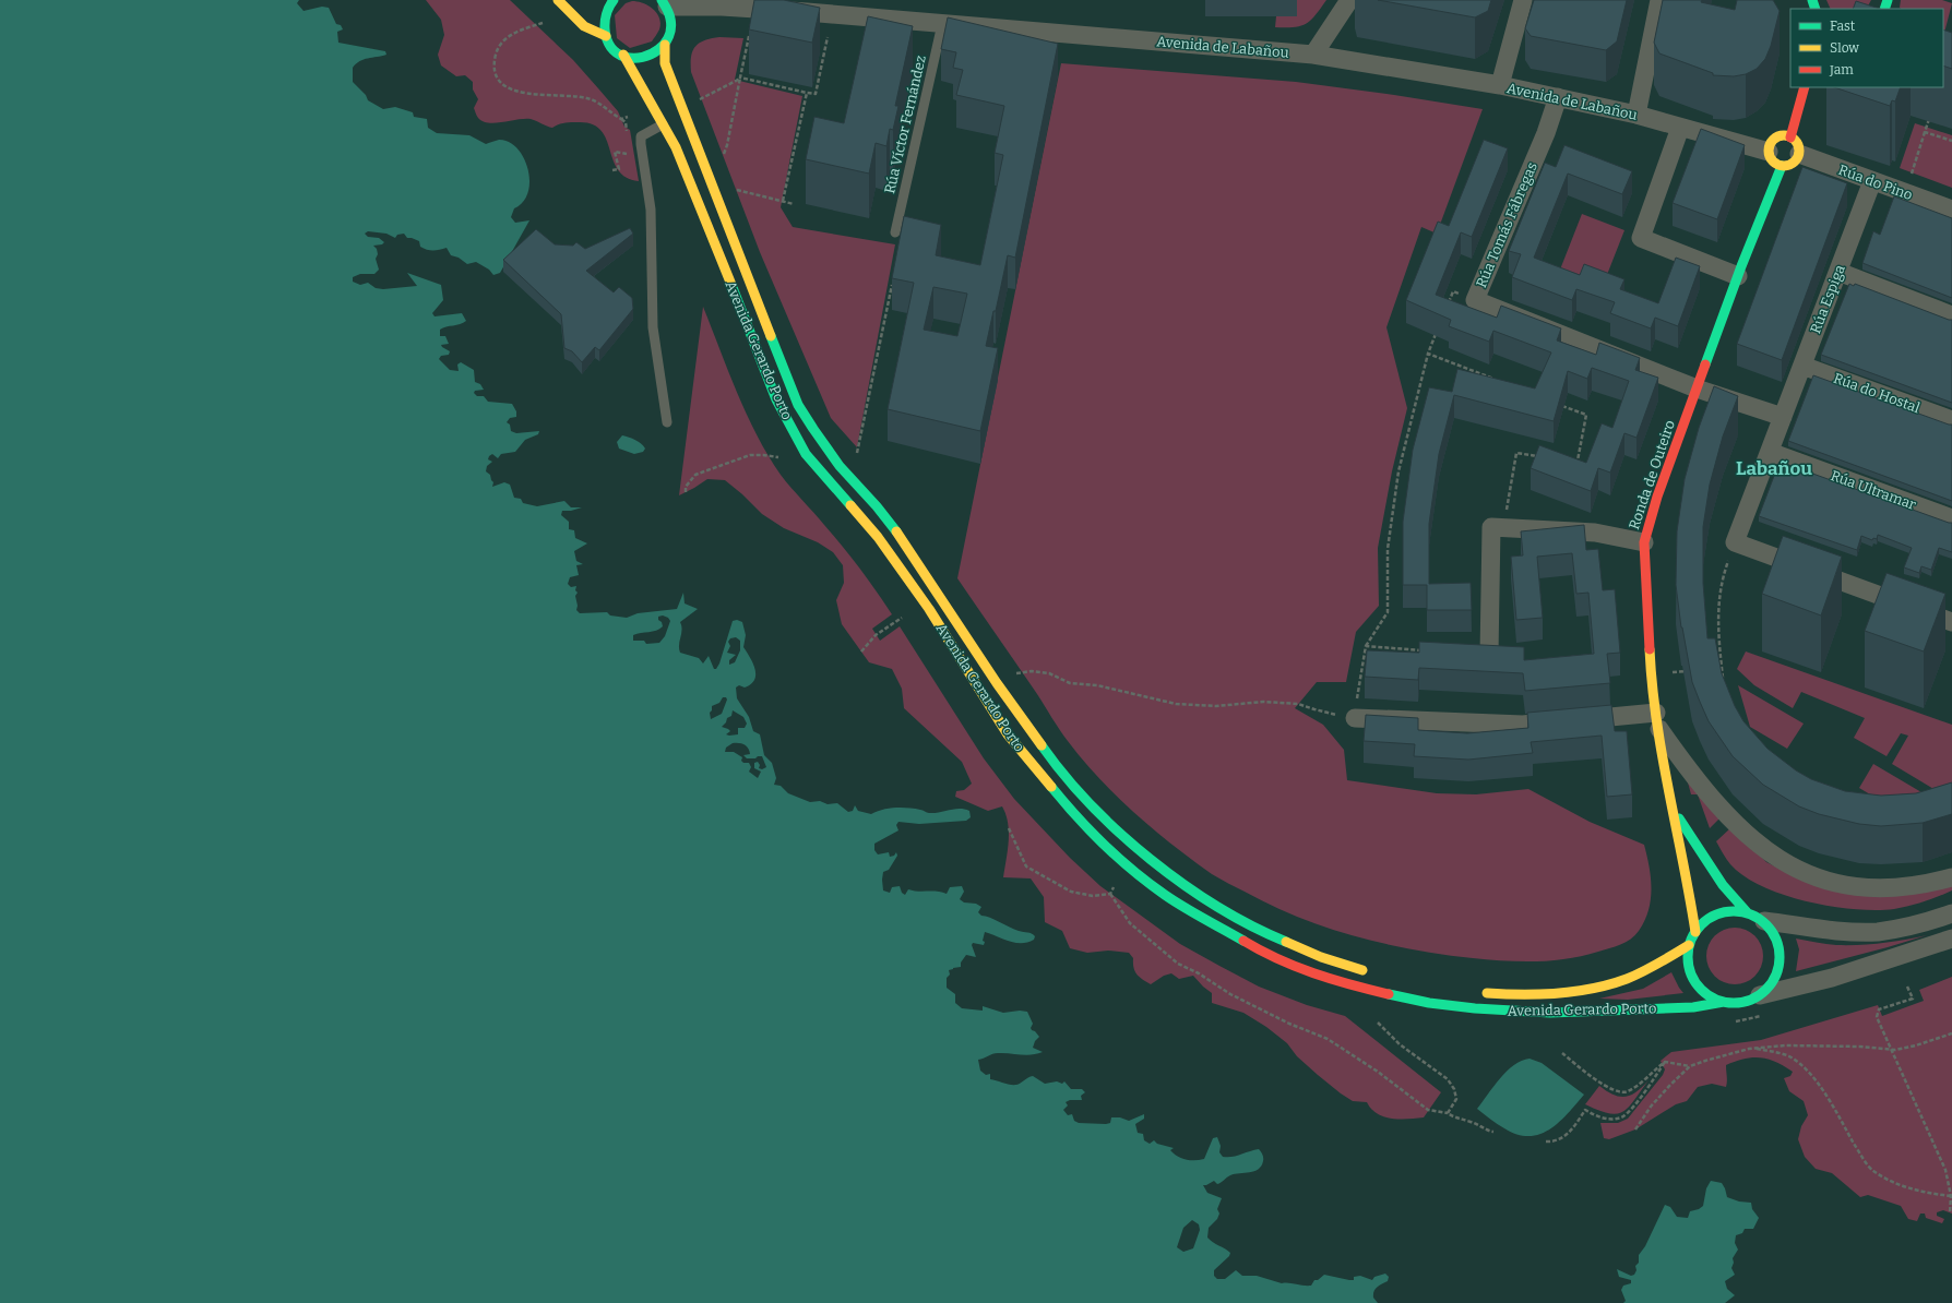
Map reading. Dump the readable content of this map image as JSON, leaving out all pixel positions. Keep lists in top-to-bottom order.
{
  "streets": {
    "street": [
      "Avenida de Labañou",
      "Rúa do Pino",
      "Rúa Tomás Fábregas",
      "Rúa Espiga",
      "Avenida Gerardo Porto",
      "Rúa do Hostal",
      "Ronda de Outeiro",
      "Rúa Ultramar"
    ],
    "lane": ["Rúa Víctor Fernández"]
  },
  "crossings": [
    ["Avenida de Labañou", "Rúa Víctor Fernández"],
    ["Avenida de Labañou", "Rúa do Pino"],
    ["Avenida de Labañou", "Rúa Tomás Fábregas"],
    ["Avenida de Labañou", "Ronda de Outeiro"],
    ["Rúa do Pino", "Rúa Espiga"],
    ["Rúa do Pino", "Ronda de Outeiro"],
    ["Rúa Tomás Fábregas", "Ronda de Outeiro"],
    ["Rúa Espiga", "Rúa do Hostal"],
    ["Rúa Espiga", "Rúa Ultramar"],
    ["Avenida Gerardo Porto", "Ronda de Outeiro"]
  ],
  "districts": ["Labañou"],
  "legend": ["Fast", "Slow", "Jam"]
}
